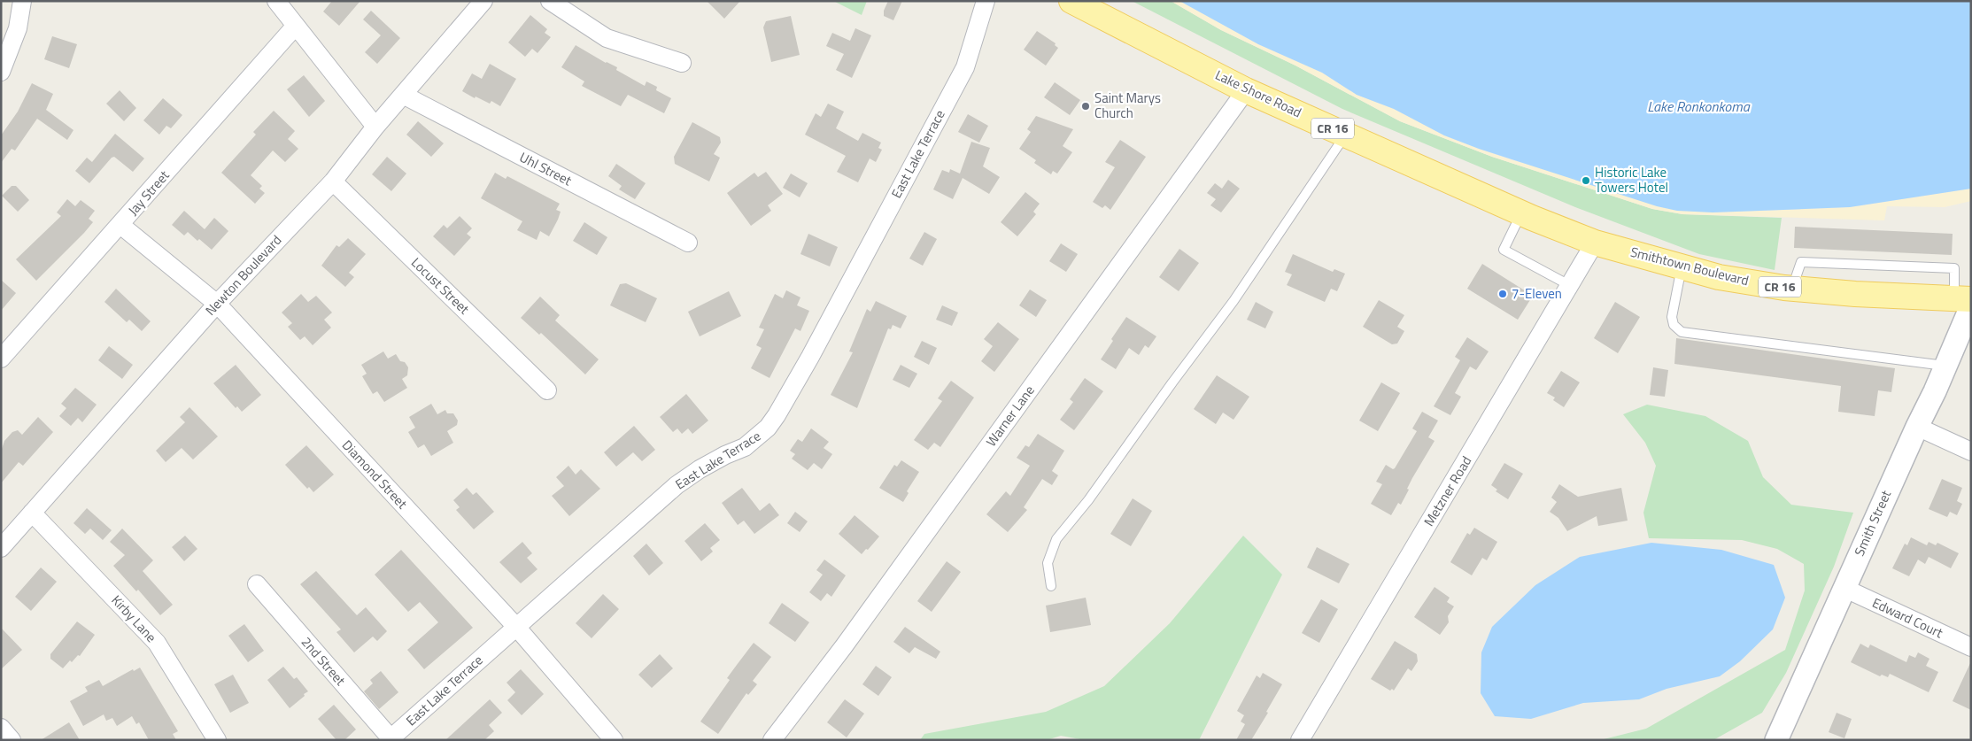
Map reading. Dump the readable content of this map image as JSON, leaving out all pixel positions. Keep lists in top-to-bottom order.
{
  "streets": {
    "main road": ["Lake Shore Road", "CR 16", "Smithtown Boulevard"],
    "street": [
      "East Lake Terrace",
      "Uhl Street",
      "Jay Street",
      "Newton Boulevard",
      "Locust Street",
      "Warner Lane",
      "Diamond Street",
      "Metzner Road",
      "Smith Street",
      "Edward Court",
      "Kirby Lane",
      "2nd Street"
    ]
  },
  "crossings": [
    ["Lake Shore Road", "Smithtown Boulevard"],
    ["Lake Shore Road", "Warner Lane"],
    ["Lake Shore Road", "Metzner Road"],
    ["East Lake Terrace", "Diamond Street"],
    ["East Lake Terrace", "2nd Street"],
    ["Uhl Street", "Newton Boulevard"],
    ["Jay Street", "Diamond Street"],
    ["Smithtown Boulevard", "Metzner Road"],
    ["Smithtown Boulevard", "Smith Street"],
    ["Newton Boulevard", "Locust Street"],
    ["Newton Boulevard", "Diamond Street"],
    ["Newton Boulevard", "Kirby Lane"],
    ["Smith Street", "Edward Court"]
  ],
  "water": ["Lake Ronkonkoma"],
  "places": ["Saint Marys Church", "Historic Lake Towers Hotel", "7-Eleven"]
}
